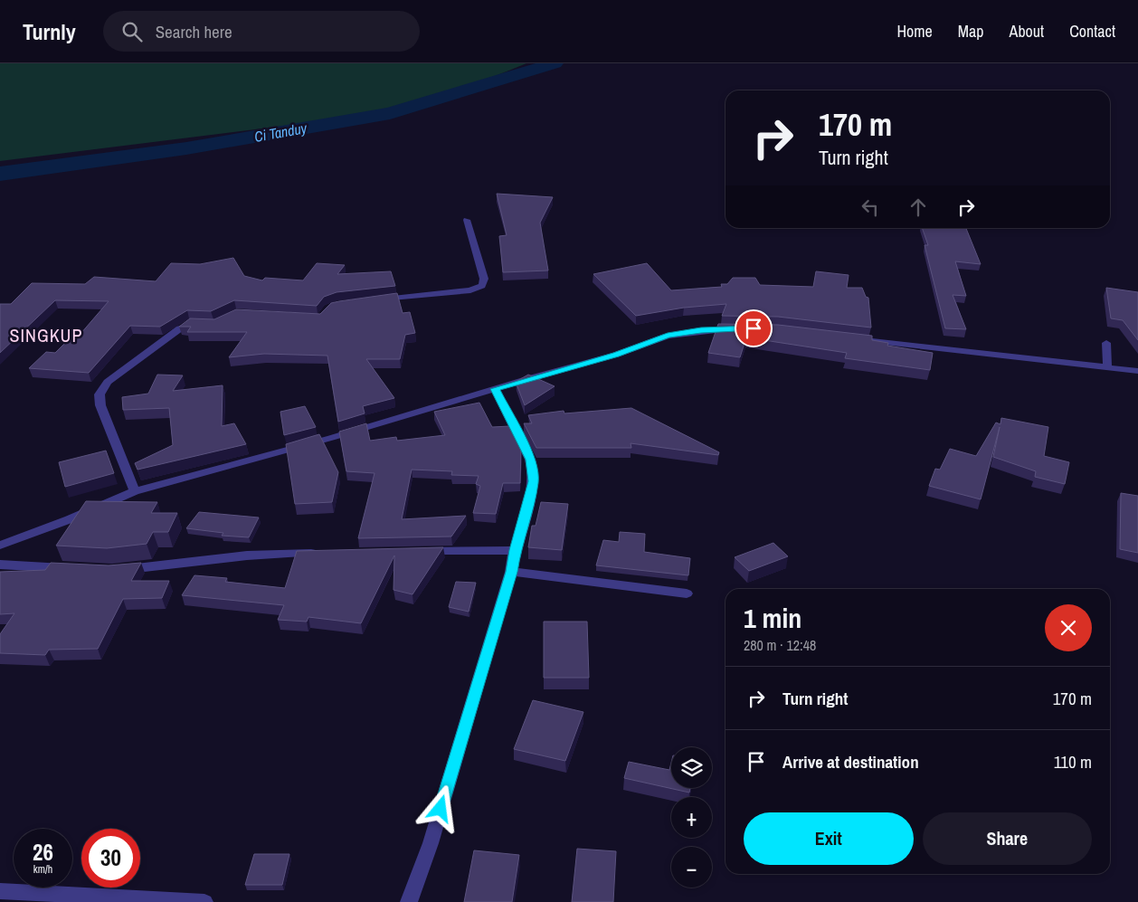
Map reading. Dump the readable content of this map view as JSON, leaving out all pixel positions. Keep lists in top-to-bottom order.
{
  "districts": ["SINGKUP"],
  "water": ["Ci Tanduy"],
  "page": {
    "header": "Turnly",
    "search": "Search here",
    "nav": [
      "Home",
      "Map",
      "About",
      "Contact"
    ],
    "turn": ["170 m", "Turn right"],
    "heading": ["1 min", "280 m · 12:48"],
    "list": [
      {
        "name": "Turn right",
        "value": "170 m"
      },
      {
        "name": "Arrive at destination",
        "value": "110 m"
      }
    ],
    "map_buttons": ["+", "−"],
    "buttons": ["Exit", "Share"],
    "speed": "26 km/h",
    "limit": "30"
  }
}
